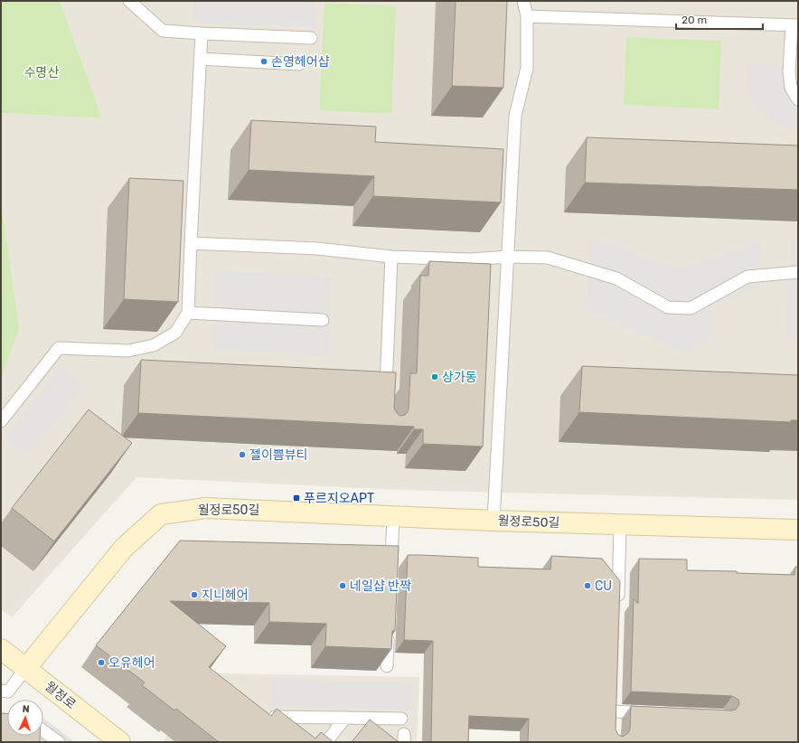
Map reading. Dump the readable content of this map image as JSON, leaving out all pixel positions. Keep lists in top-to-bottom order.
{
  "streets": {
    "street": ["월정로50길", "월정로"]
  },
  "crossings": [
    ["월정로50길", "월정로"]
  ],
  "parks": ["수명산"],
  "places": {
    "other": [
      "손영헤어샵",
      "상가동",
      "젤이쁨뷰티",
      "네일샵 반짝",
      "CU",
      "지니헤어",
      "오유헤어"
    ],
    "transit": ["푸르지오APT"]
  },
  "scale_bar": "20 m",
  "north": "top"
}
